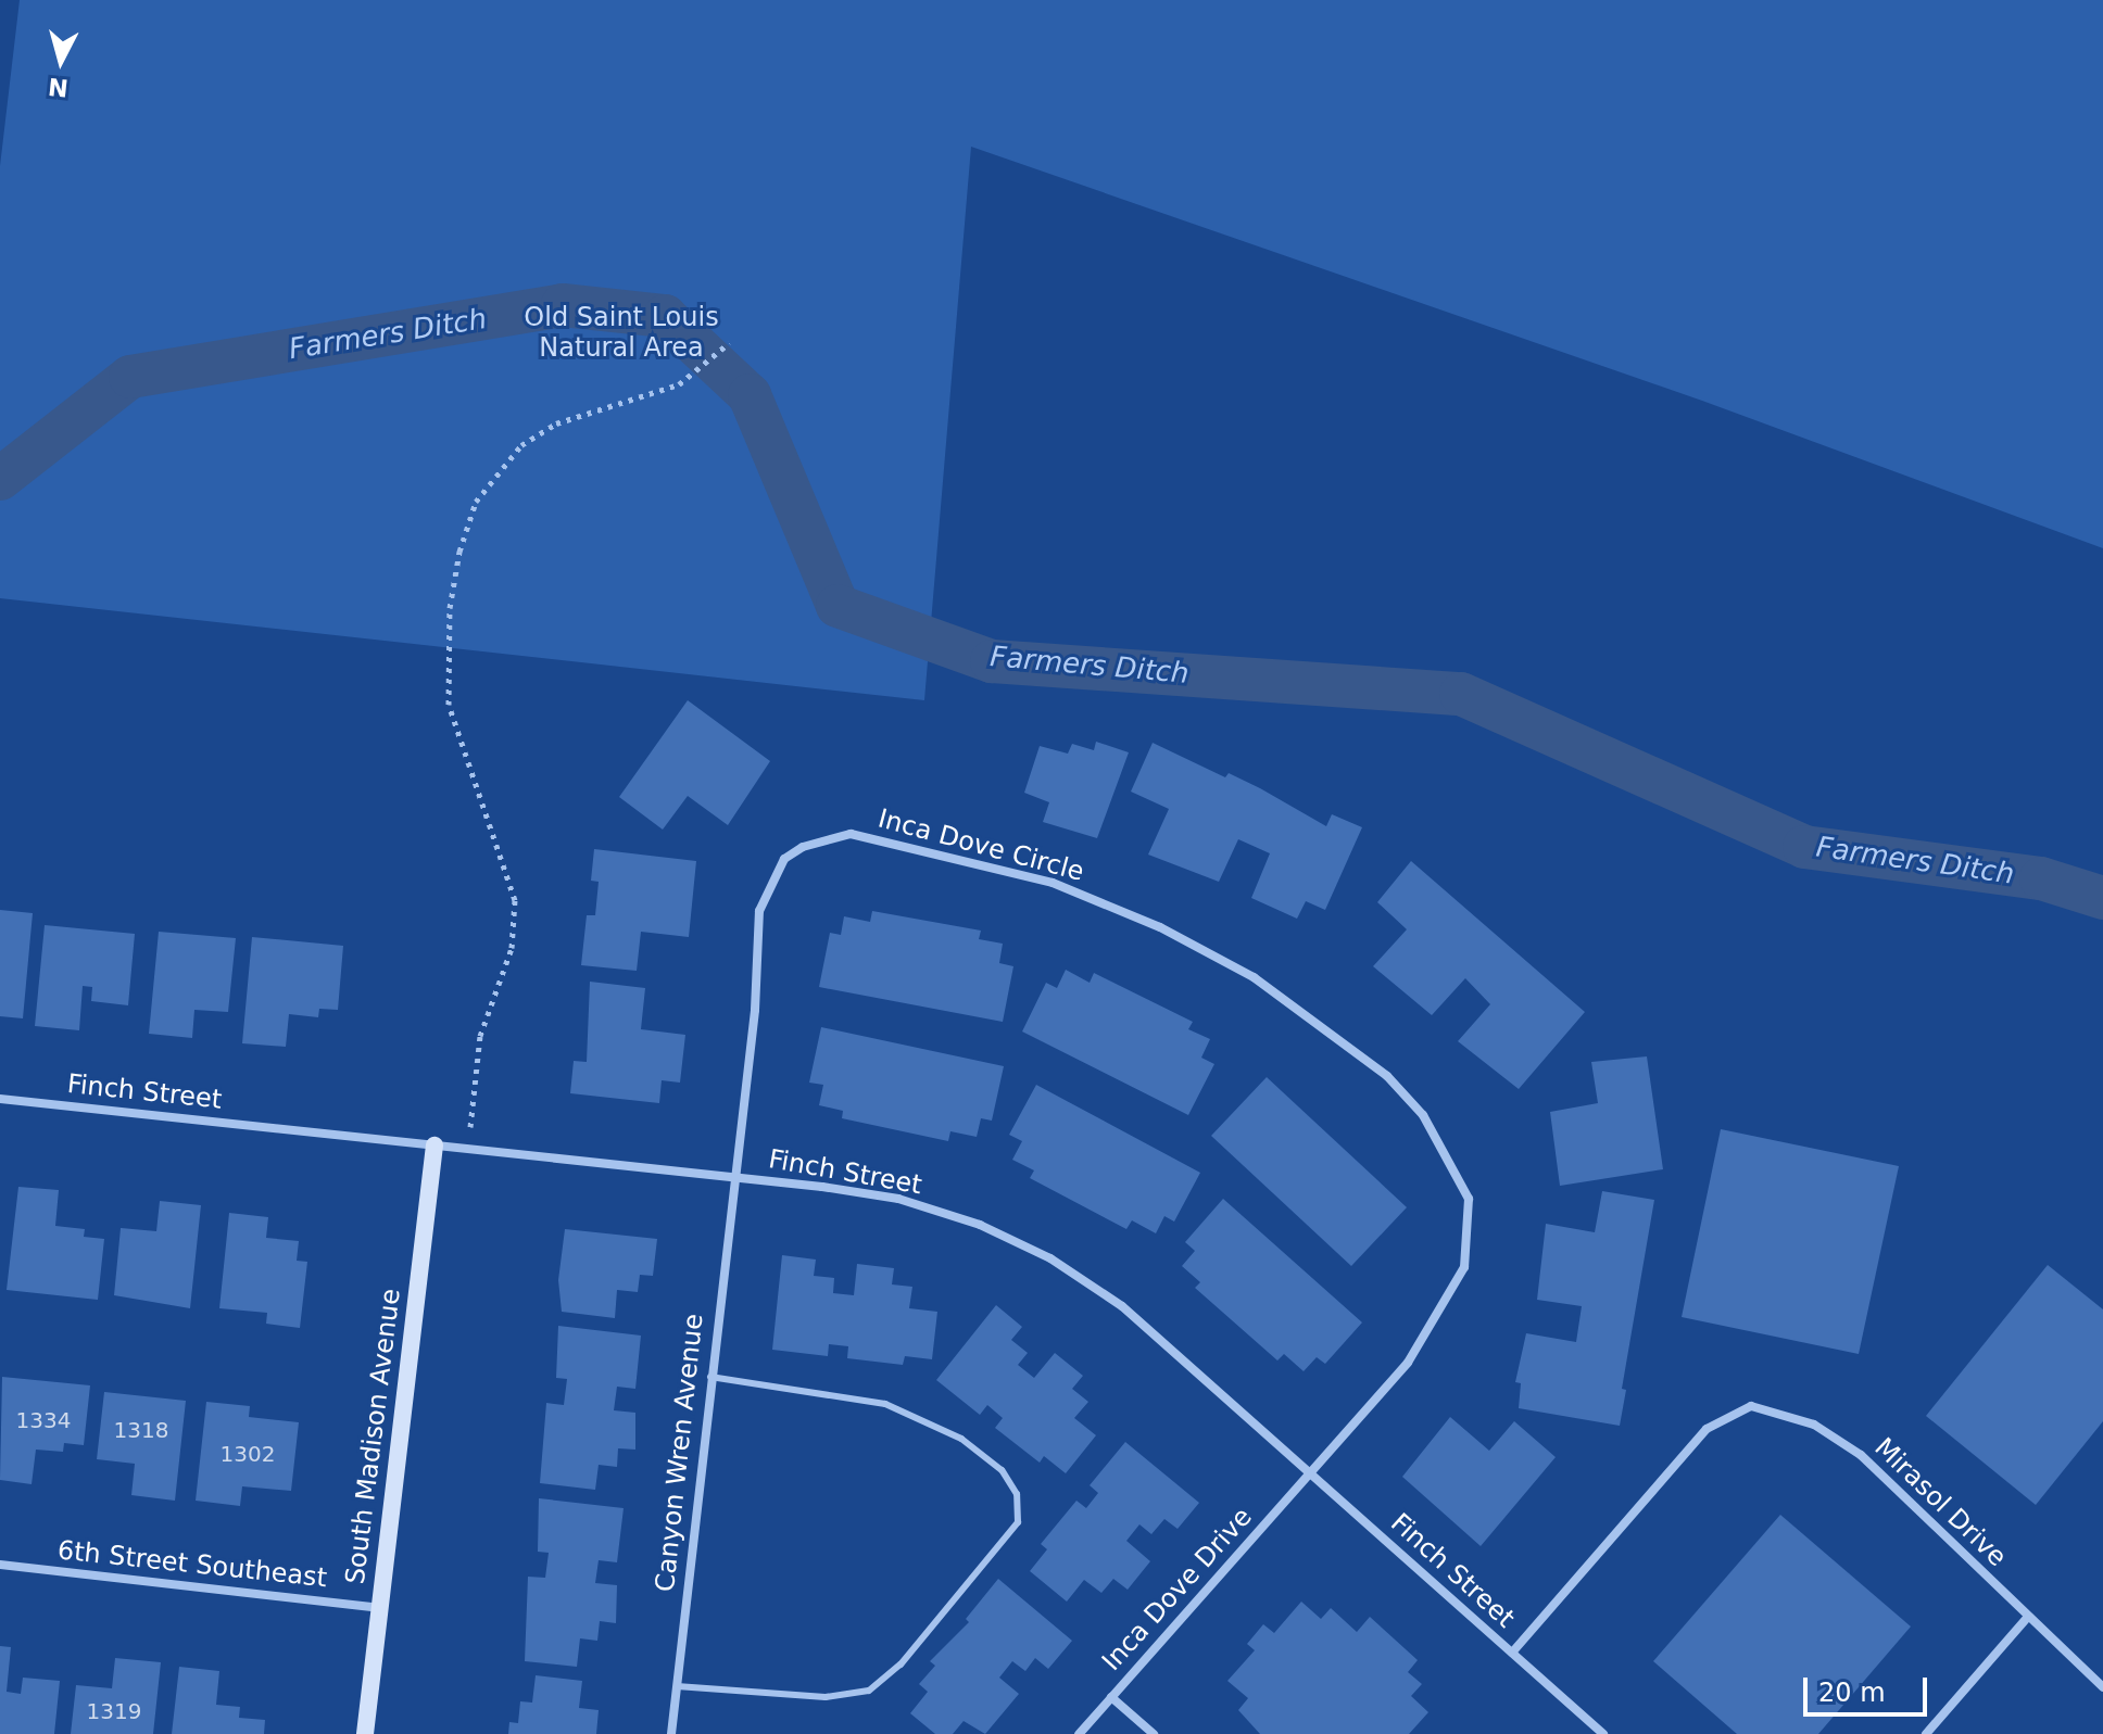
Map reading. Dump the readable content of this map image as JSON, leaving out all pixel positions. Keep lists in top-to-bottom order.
{
  "streets": {
    "street": [
      "Inca Dove Circle",
      "Finch Street",
      "South Madison Avenue",
      "Canyon Wren Avenue",
      "Mirasol Drive",
      "6th Street Southeast",
      "Inca Dove Drive"
    ]
  },
  "crossings": [
    ["Inca Dove Circle", "Finch Street"],
    ["Inca Dove Circle", "Canyon Wren Avenue"],
    ["Inca Dove Circle", "Inca Dove Drive"],
    ["Finch Street", "South Madison Avenue"],
    ["Finch Street", "Canyon Wren Avenue"],
    ["Finch Street", "Mirasol Drive"],
    ["Finch Street", "Inca Dove Drive"],
    ["South Madison Avenue", "6th Street Southeast"]
  ],
  "water": ["Farmers Ditch"],
  "parks": ["Old Saint Louis Natural Area"],
  "house_numbers": [
    "1334",
    "1318",
    "1302",
    "1319"
  ],
  "scale_bar": "20 m",
  "north": "bottom"
}
